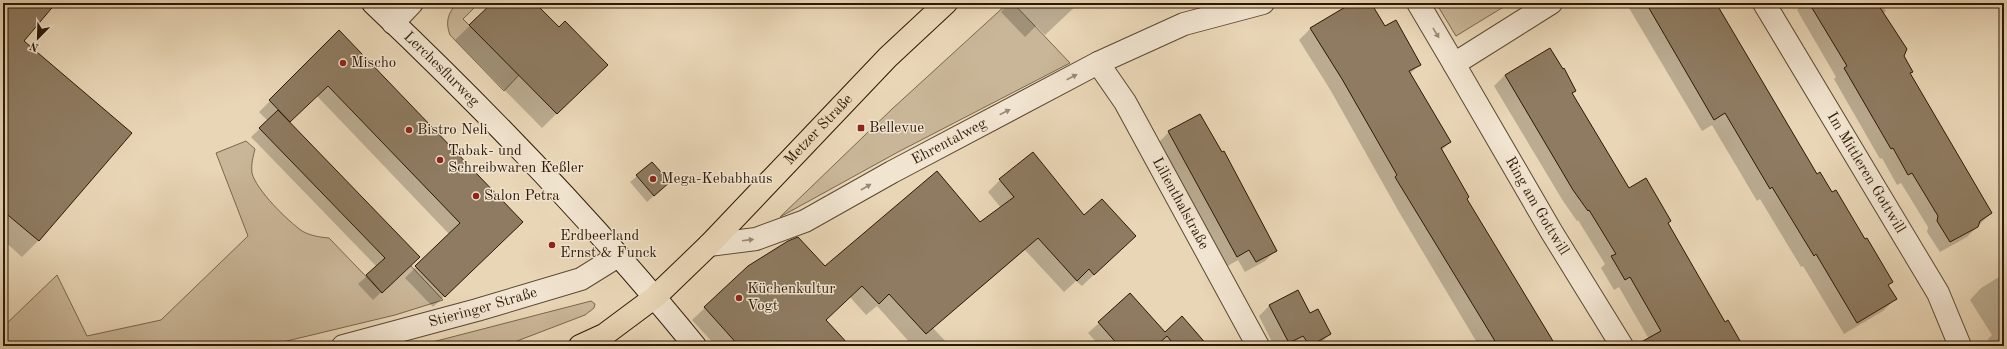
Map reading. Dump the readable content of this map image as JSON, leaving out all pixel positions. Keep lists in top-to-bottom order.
{
  "streets": {
    "main road": ["Metzer Straße"],
    "street": [
      "Lerchesflurweg",
      "Ehrentalweg",
      "Im Mittleren Gottwill",
      "Lilienthalstraße",
      "Ring am Gottwill",
      "Stieringer Straße"
    ]
  },
  "crossings": [
    ["Lerchesflurweg", "Metzer Straße"],
    ["Lerchesflurweg", "Stieringer Straße"],
    ["Metzer Straße", "Ehrentalweg"],
    ["Ehrentalweg", "Lilienthalstraße"]
  ],
  "one_way": ["Ehrentalweg"],
  "places": {
    "other": [
      "Mischo",
      "Bistro Neli",
      "Tabak- und Schreibwaren Keßler",
      "Mega-Kebabhaus",
      "Salon Petra",
      "Erdbeerland Ernst & Funck",
      "Küchenkultur Vogt"
    ],
    "transit": ["Bellevue"]
  },
  "north": "bottom left"
}
